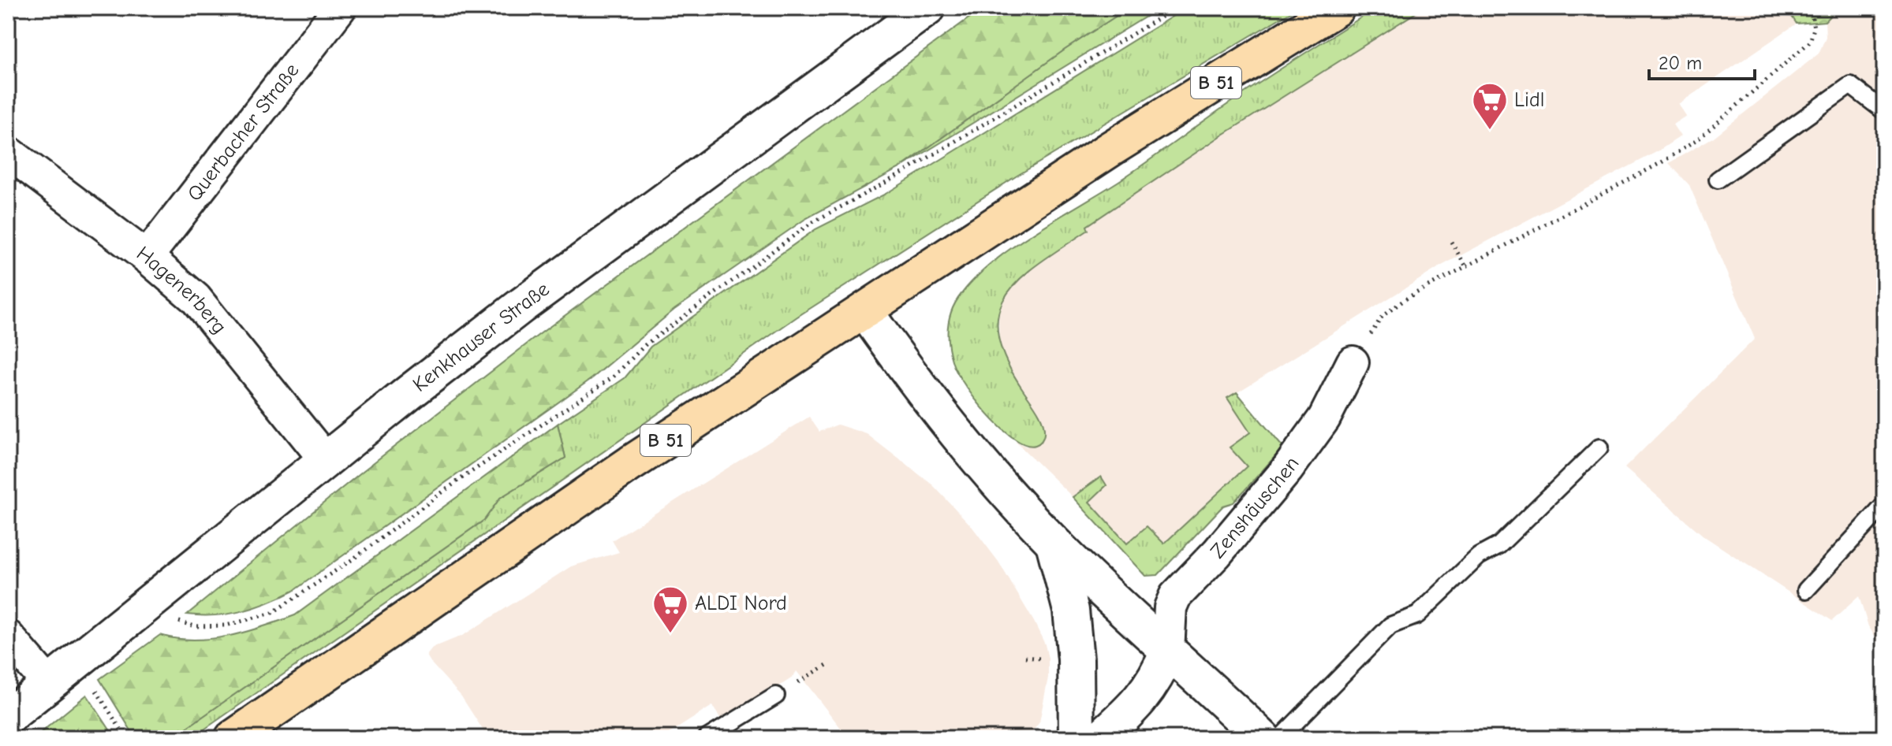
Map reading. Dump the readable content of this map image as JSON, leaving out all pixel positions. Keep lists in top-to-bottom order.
{
  "streets": {
    "main road": ["B 51"],
    "street": [
      "Querbacher Straße",
      "Hagenerberg",
      "Kenkhauser Straße",
      "Zenshäuschen"
    ]
  },
  "crossings": [
    ["Querbacher Straße", "Hagenerberg"],
    ["Hagenerberg", "Kenkhauser Straße"]
  ],
  "places": {
    "supermarket": ["Lidl", "ALDI Nord"]
  },
  "scale_bar": "20 m"
}
